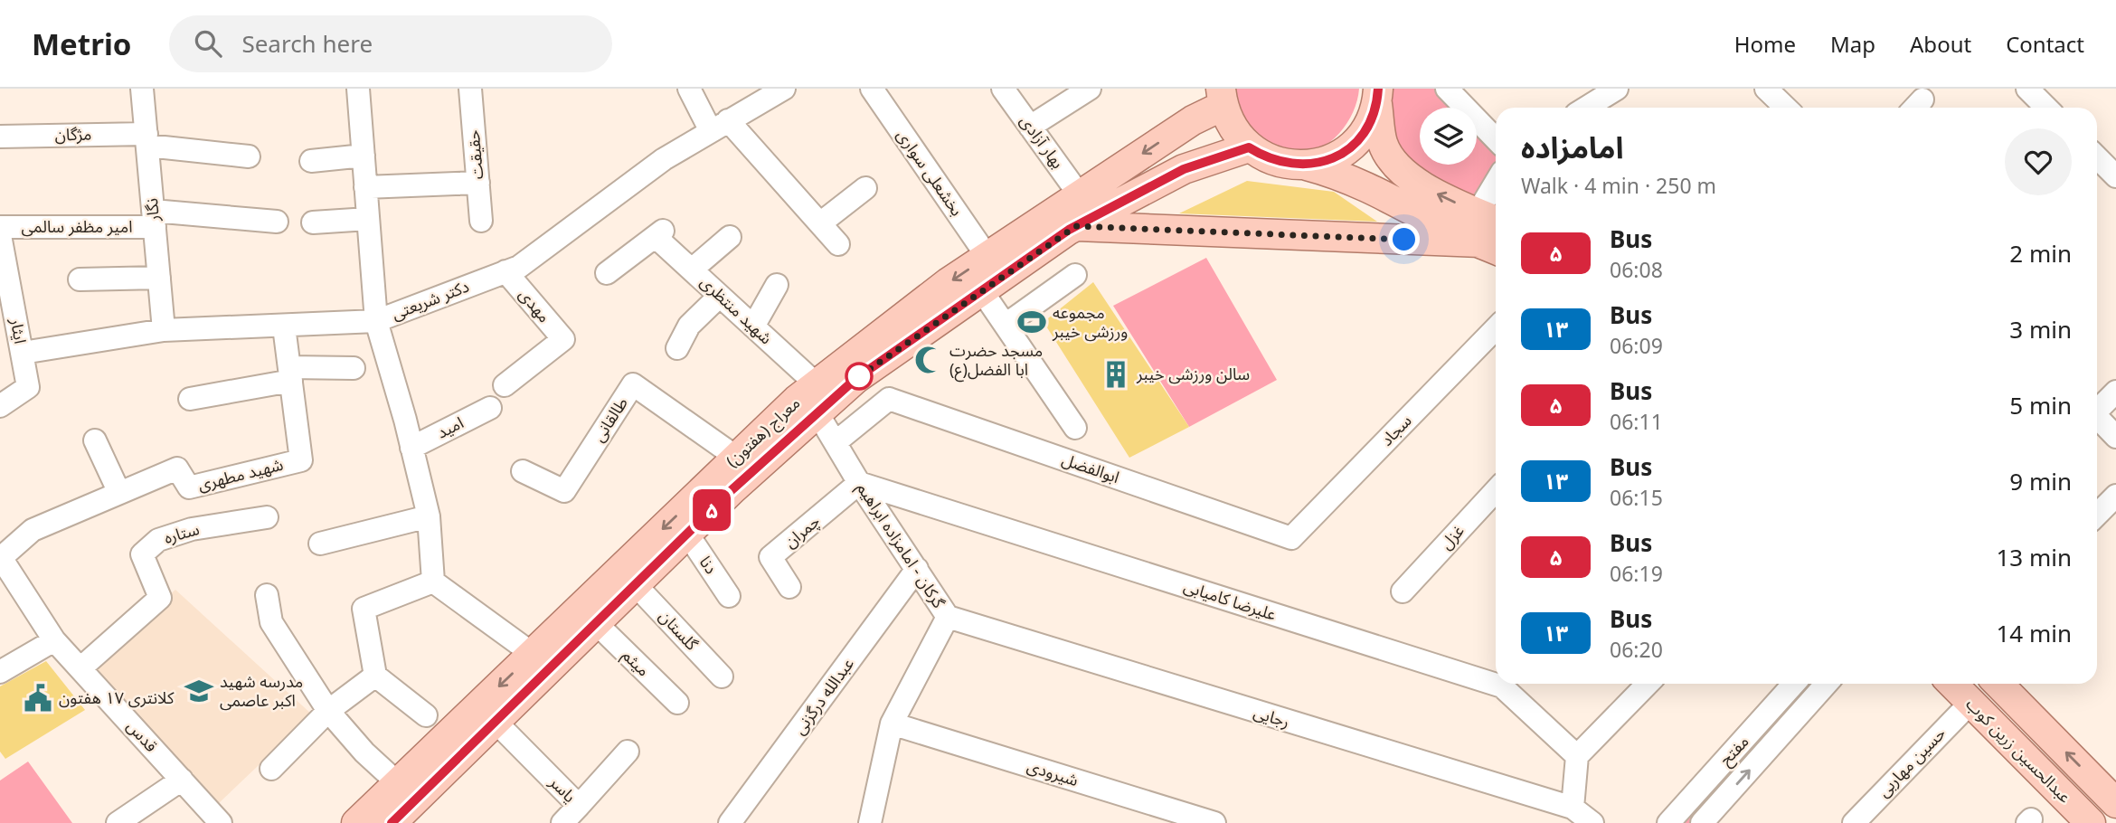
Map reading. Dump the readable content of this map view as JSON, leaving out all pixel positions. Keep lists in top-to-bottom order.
{
  "streets": {
    "main road": ["معراج (هفتون)", "عبدالحسین زرین کوب"],
    "street": [
      "مژگان",
      "بهار آزادی",
      "حقیقت",
      "بخشعلی سواری",
      "نگار",
      "امیر مظفر سالمی",
      "دکتر شریعتی",
      "مهدی",
      "شهید منتظری",
      "ایثار",
      "طالقانی",
      "امید",
      "سجاد",
      "ابوالفضل",
      "شهید مطهری",
      "چمران",
      "ستاره",
      "غزل",
      "گرکان - امامزاده ابراهیم",
      "دنا",
      "علیرضا کامیابی",
      "گلستان",
      "میثم",
      "عبدالله درگزنی",
      "رجایی",
      "قدس",
      "مفتح",
      "حسین مهاربی",
      "شیرودی",
      "یاسر"
    ]
  },
  "crossings": [
    ["مژگان", "نگار"],
    ["بهار آزادی", "معراج (هفتون)"],
    ["بخشعلی سواری", "معراج (هفتون)"],
    ["نگار", "امیر مظفر سالمی"],
    ["نگار", "دکتر شریعتی"],
    ["دکتر شریعتی", "مهدی"],
    ["دکتر شریعتی", "ایثار"],
    ["دکتر شریعتی", "شهید مطهری"],
    ["شهید منتظری", "معراج (هفتون)"],
    ["طالقانی", "معراج (هفتون)"],
    ["سجاد", "ابوالفضل"],
    ["معراج (هفتون)", "گرکان - امامزاده ابراهیم"],
    ["معراج (هفتون)", "دنا"],
    ["معراج (هفتون)", "گلستان"],
    ["معراج (هفتون)", "میثم"],
    ["معراج (هفتون)", "یاسر"],
    ["شهید مطهری", "قدس"],
    ["چمران", "گرکان - امامزاده ابراهیم"],
    ["چمران", "علیرضا کامیابی"],
    ["ستاره", "قدس"],
    ["گرکان - امامزاده ابراهیم", "علیرضا کامیابی"],
    ["گرکان - امامزاده ابراهیم", "عبدالله درگزنی"],
    ["گرکان - امامزاده ابراهیم", "رجایی"],
    ["گرکان - امامزاده ابراهیم", "شیرودی"],
    ["عبدالحسین زرین کوب", "حسین مهاربی"]
  ],
  "places": {
    "sports": ["مجموعه ورزشی خیبر"],
    "mosque": ["مسجد حضرت ابا الفضل(ع)"],
    "building": ["سالن ورزشی خیبر"],
    "school or university": ["مدرسه شهید اکبر عاصمی"],
    "public building": ["کلانتری ۱۷ هفتون"]
  },
  "lines": ["bus line ۵"],
  "page": {
    "header": "Metrio",
    "search": "Search here",
    "nav": [
      "Home",
      "Map",
      "About",
      "Contact"
    ],
    "on_map": "۵",
    "heading": ["امامزاده", "Walk · 4 min · 250 m"],
    "list": [
      {
        "mark": "۵",
        "name": "Bus",
        "note": "06:08",
        "value": "2 min"
      },
      {
        "mark": "۱۳",
        "name": "Bus",
        "note": "06:09",
        "value": "3 min"
      },
      {
        "mark": "۵",
        "name": "Bus",
        "note": "06:11",
        "value": "5 min"
      },
      {
        "mark": "۱۳",
        "name": "Bus",
        "note": "06:15",
        "value": "9 min"
      },
      {
        "mark": "۵",
        "name": "Bus",
        "note": "06:19",
        "value": "13 min"
      },
      {
        "mark": "۱۳",
        "name": "Bus",
        "note": "06:20",
        "value": "14 min"
      }
    ]
  }
}
